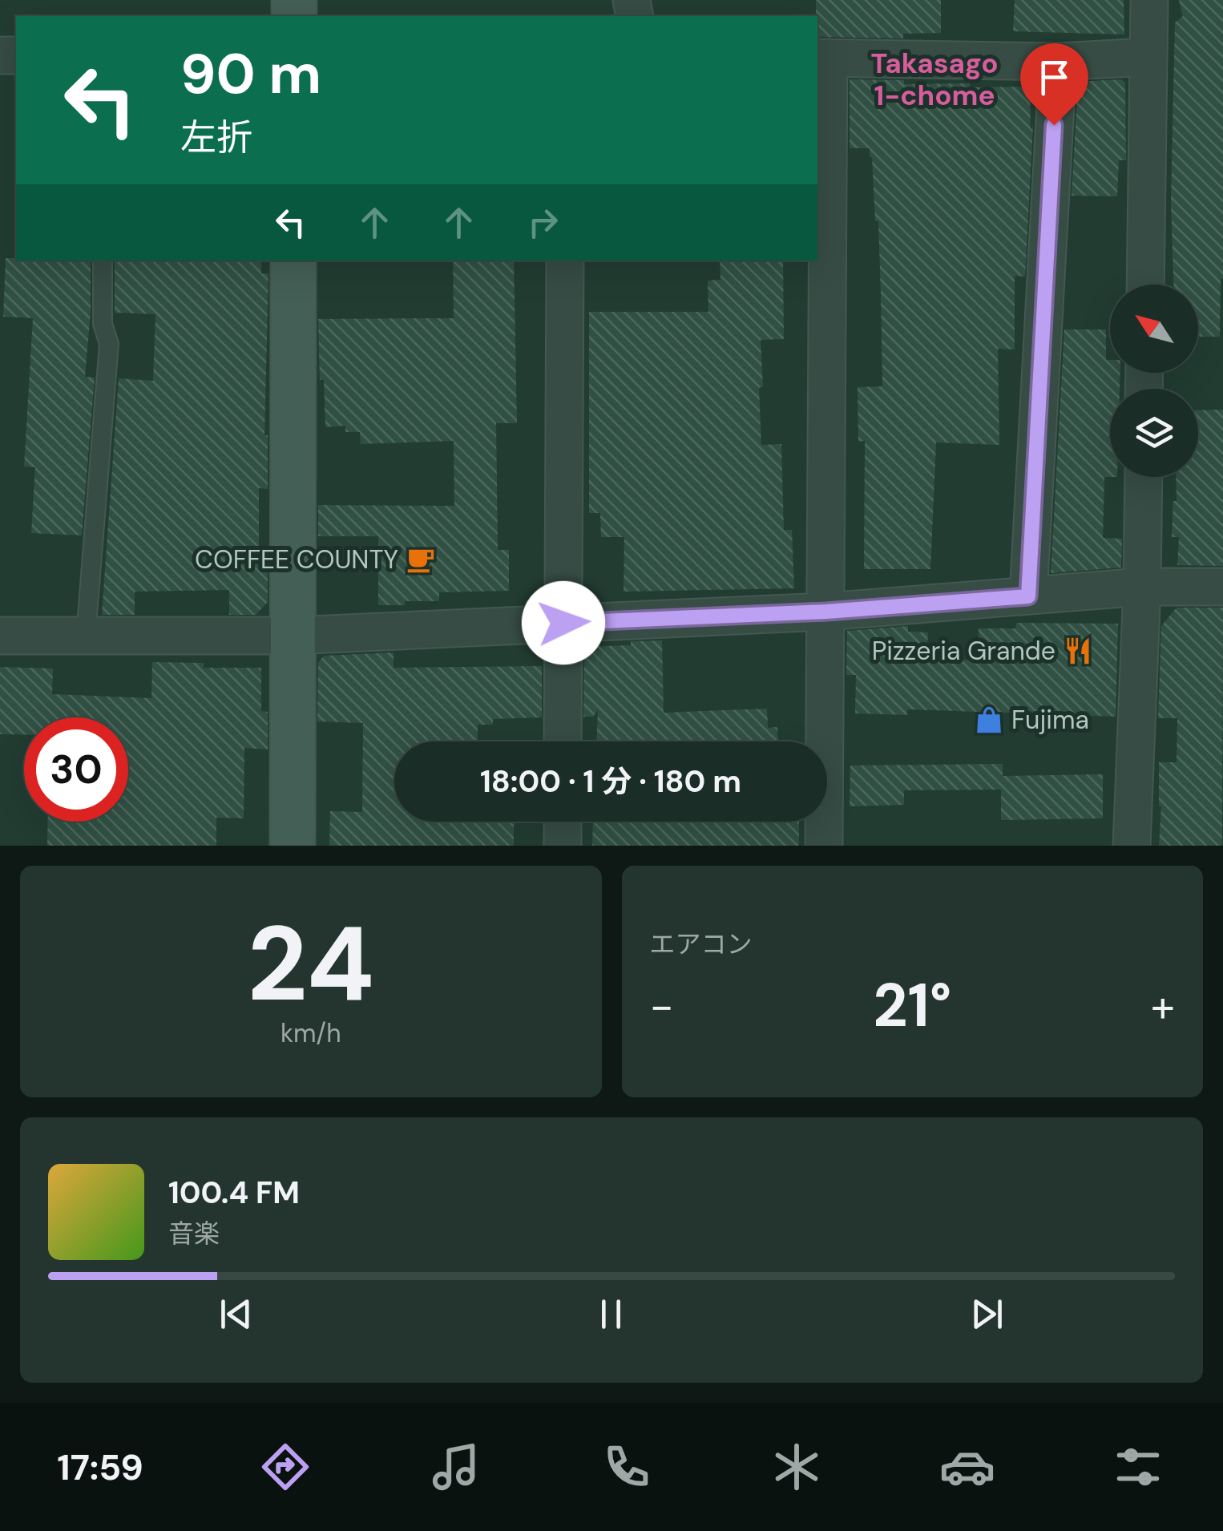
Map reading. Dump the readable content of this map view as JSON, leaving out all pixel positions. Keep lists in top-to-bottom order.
{
  "districts": ["Takasago 1-chome"],
  "places": {
    "cafe": ["COFFEE COUNTY"],
    "restaurant": ["Pizzeria Grande"],
    "shop": ["Fujima"]
  },
  "north": "top left",
  "page": {
    "turn": ["90 m", "左折"],
    "limit": "30",
    "trip": "18:00 · 1 分 · 180 m",
    "tile": [
      ["24", "km/h"],
      "エアコン"
    ],
    "heat": ["−", "21°", "+"],
    "song": ["100.4 FM", "音楽"],
    "tabs": "17:59"
  }
}
